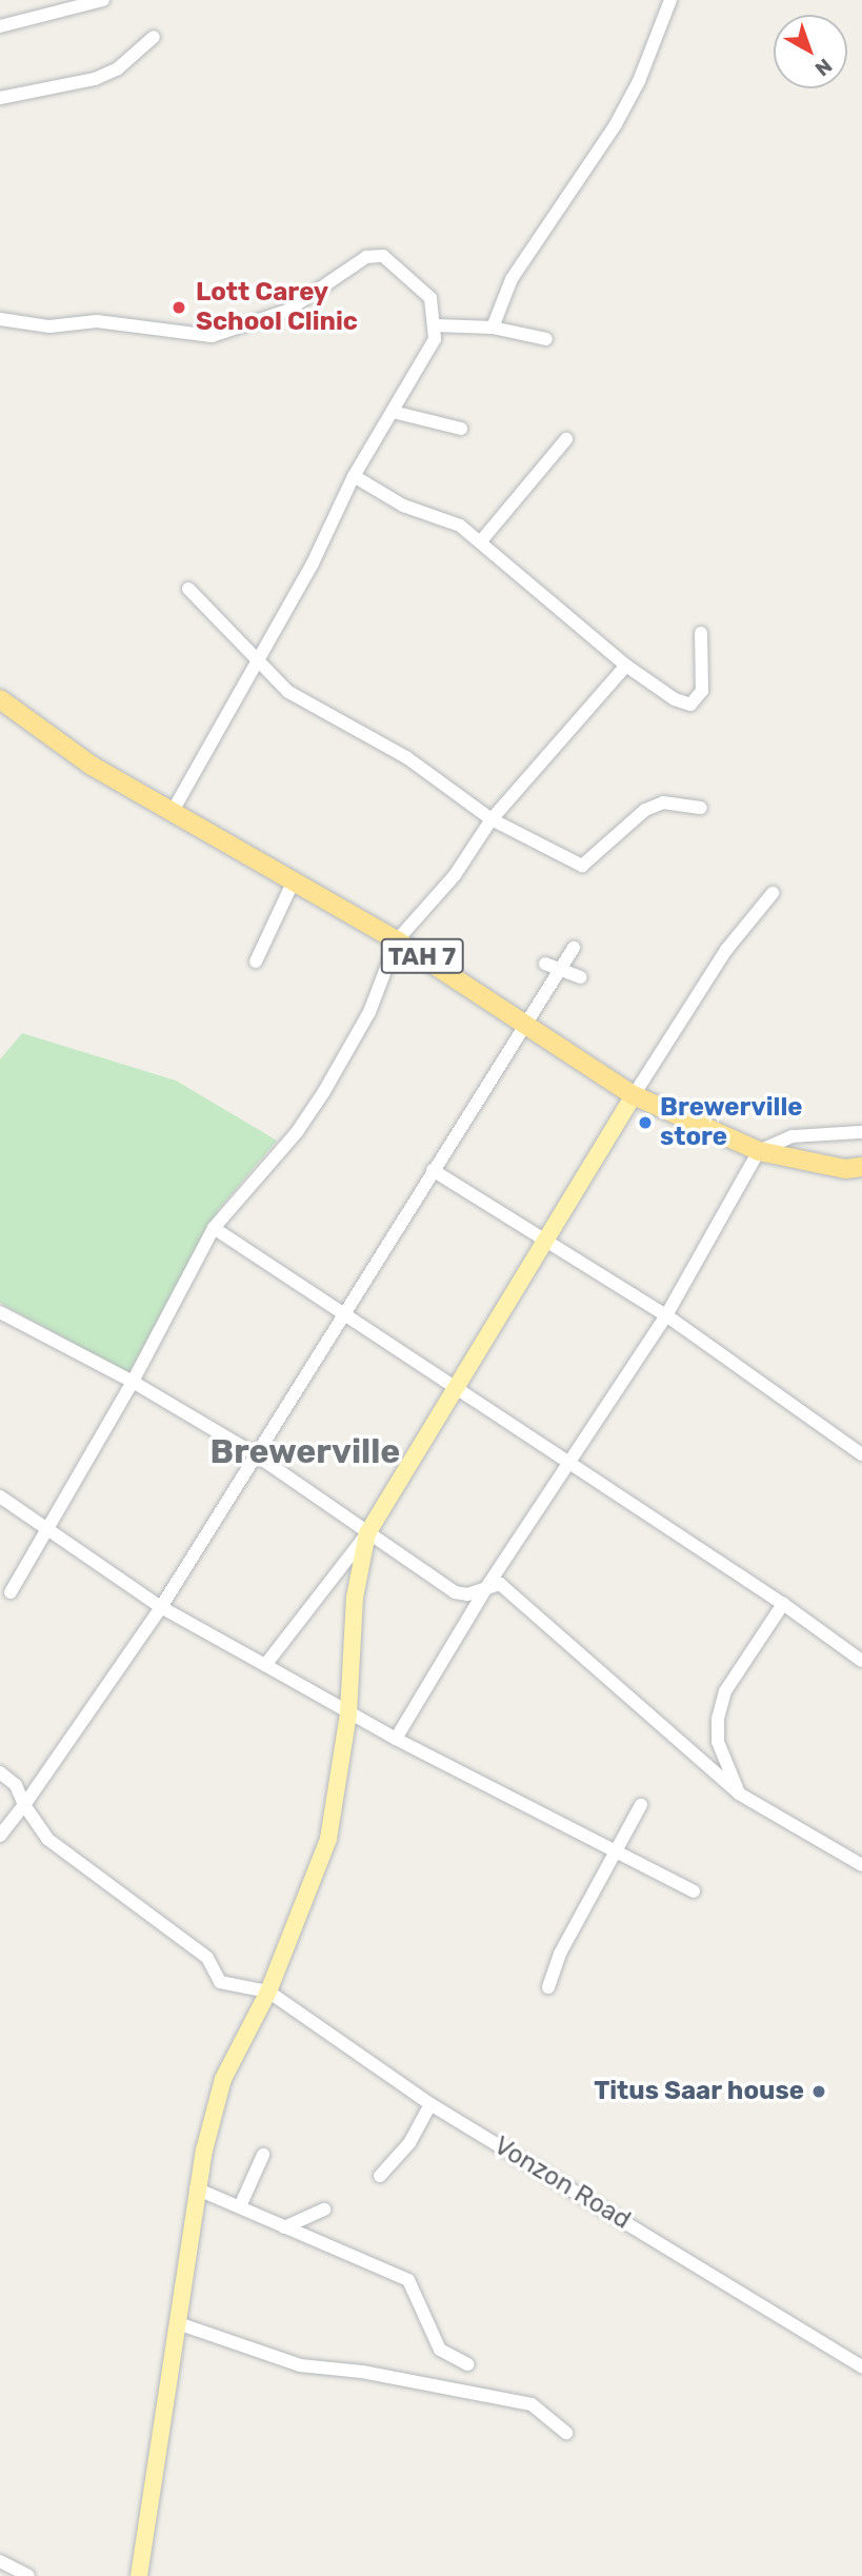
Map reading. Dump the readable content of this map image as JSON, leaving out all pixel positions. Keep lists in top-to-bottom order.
{
  "streets": {
    "highway": ["TAH 7"],
    "street": ["Vonzon Road"]
  },
  "districts": ["Brewerville"],
  "places": ["Lott Carey School Clinic", "Brewerville store", "Titus Saar house"],
  "north": "bottom right"
}
